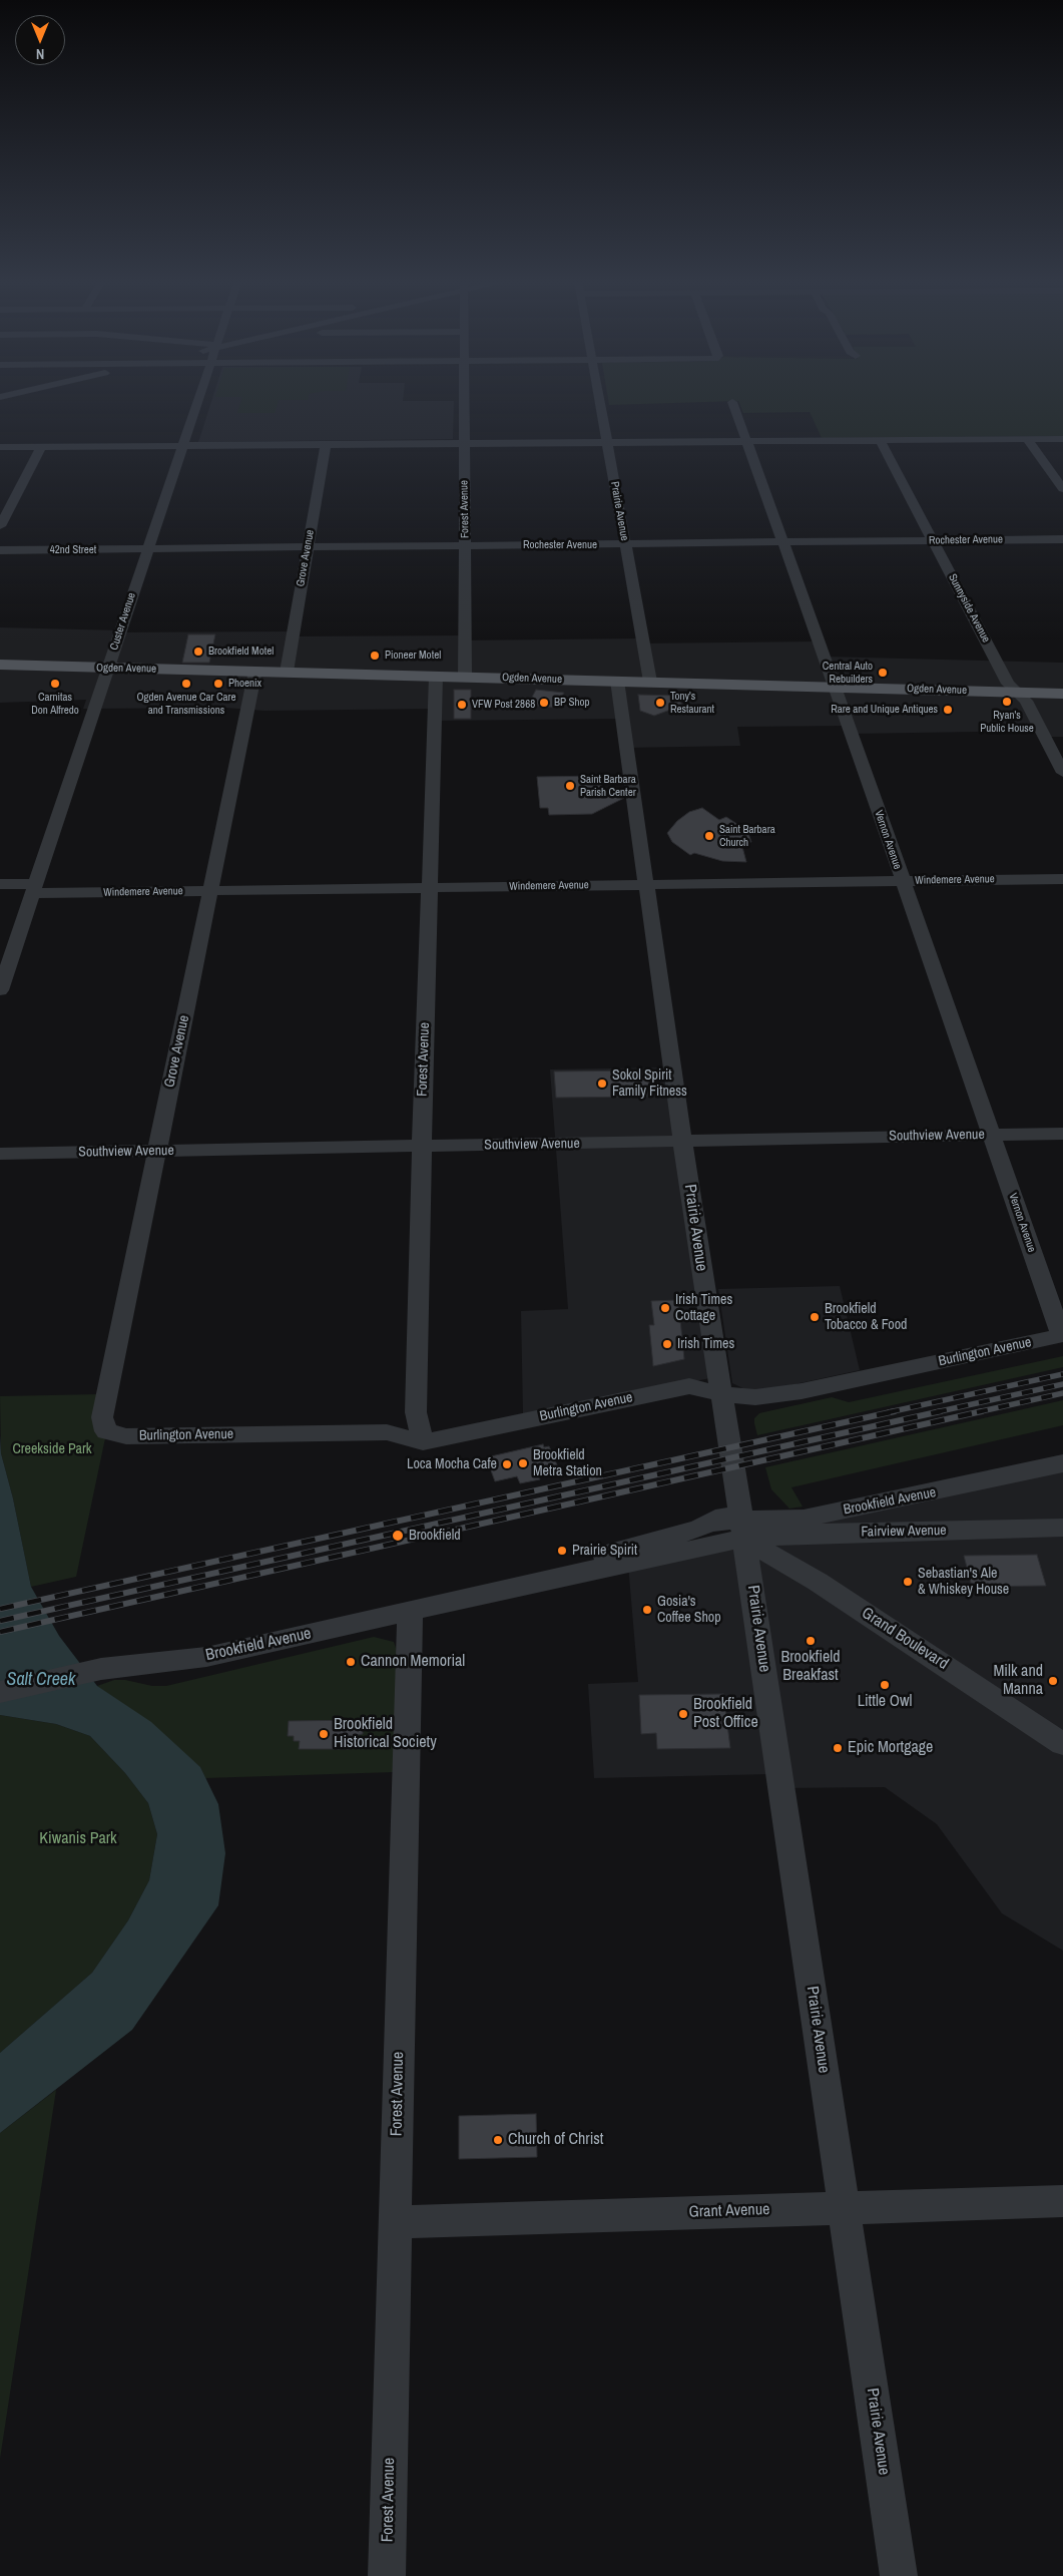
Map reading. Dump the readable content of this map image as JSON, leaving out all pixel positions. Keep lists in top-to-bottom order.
{
  "streets": {
    "main road": ["Ogden Avenue"],
    "street": [
      "Forest Avenue",
      "Prairie Avenue",
      "Rochester Avenue",
      "42nd Street",
      "Grove Avenue",
      "Sunnyside Avenue",
      "Custer Avenue",
      "Vernon Avenue",
      "Windemere Avenue",
      "Southview Avenue",
      "Burlington Avenue",
      "Brookfield Avenue",
      "Fairview Avenue",
      "Grand Boulevard",
      "Grant Avenue"
    ]
  },
  "crossings": [
    ["Forest Avenue", "Rochester Avenue"],
    ["Forest Avenue", "Ogden Avenue"],
    ["Forest Avenue", "Windemere Avenue"],
    ["Forest Avenue", "Southview Avenue"],
    ["Forest Avenue", "Burlington Avenue"],
    ["Forest Avenue", "Brookfield Avenue"],
    ["Forest Avenue", "Grant Avenue"],
    ["Prairie Avenue", "Rochester Avenue"],
    ["Prairie Avenue", "Ogden Avenue"],
    ["Prairie Avenue", "Windemere Avenue"],
    ["Prairie Avenue", "Southview Avenue"],
    ["Prairie Avenue", "Burlington Avenue"],
    ["Prairie Avenue", "Brookfield Avenue"],
    ["Prairie Avenue", "Fairview Avenue"],
    ["Prairie Avenue", "Grand Boulevard"],
    ["Prairie Avenue", "Grant Avenue"],
    ["Rochester Avenue", "42nd Street"],
    ["Rochester Avenue", "Grove Avenue"],
    ["Rochester Avenue", "Sunnyside Avenue"],
    ["Rochester Avenue", "Custer Avenue"],
    ["Rochester Avenue", "Vernon Avenue"],
    ["42nd Street", "Custer Avenue"],
    ["Grove Avenue", "Ogden Avenue"],
    ["Grove Avenue", "Windemere Avenue"],
    ["Grove Avenue", "Southview Avenue"],
    ["Grove Avenue", "Burlington Avenue"],
    ["Sunnyside Avenue", "Ogden Avenue"],
    ["Custer Avenue", "Ogden Avenue"],
    ["Custer Avenue", "Windemere Avenue"],
    ["Ogden Avenue", "Vernon Avenue"],
    ["Vernon Avenue", "Windemere Avenue"],
    ["Vernon Avenue", "Southview Avenue"],
    ["Vernon Avenue", "Burlington Avenue"],
    ["Brookfield Avenue", "Fairview Avenue"],
    ["Brookfield Avenue", "Grand Boulevard"],
    ["Fairview Avenue", "Grand Boulevard"]
  ],
  "water": ["Salt Creek"],
  "parks": ["Creekside Park", "Kiwanis Park"],
  "places": [
    "Brookfield Motel",
    "Pioneer Motel",
    "Central Auto Rebuilders",
    "Carnitas Don Alfredo",
    "Ogden Avenue Car Care and Transmissions",
    "Phoenix",
    "Ryan's Public House",
    "BP Shop",
    "Tony's Restaurant",
    "VFW Post 2868",
    "Rare and Unique Antiques",
    "Saint Barbara Parish Center",
    "Saint Barbara Church",
    "Sokol Spirit Family Fitness",
    "Irish Times Cottage",
    "Brookfield Tobacco & Food",
    "Irish Times",
    "Brookfield Metra Station",
    "Loca Mocha Cafe",
    "Brookfield",
    "Prairie Spirit",
    "Sebastian's Ale & Whiskey House",
    "Gosia's Coffee Shop",
    "Brookfield Breakfast",
    "Cannon Memorial",
    "Milk and Manna",
    "Little Owl",
    "Brookfield Post Office",
    "Brookfield Historical Society",
    "Epic Mortgage",
    "Church of Christ"
  ],
  "north": "bottom"
}
